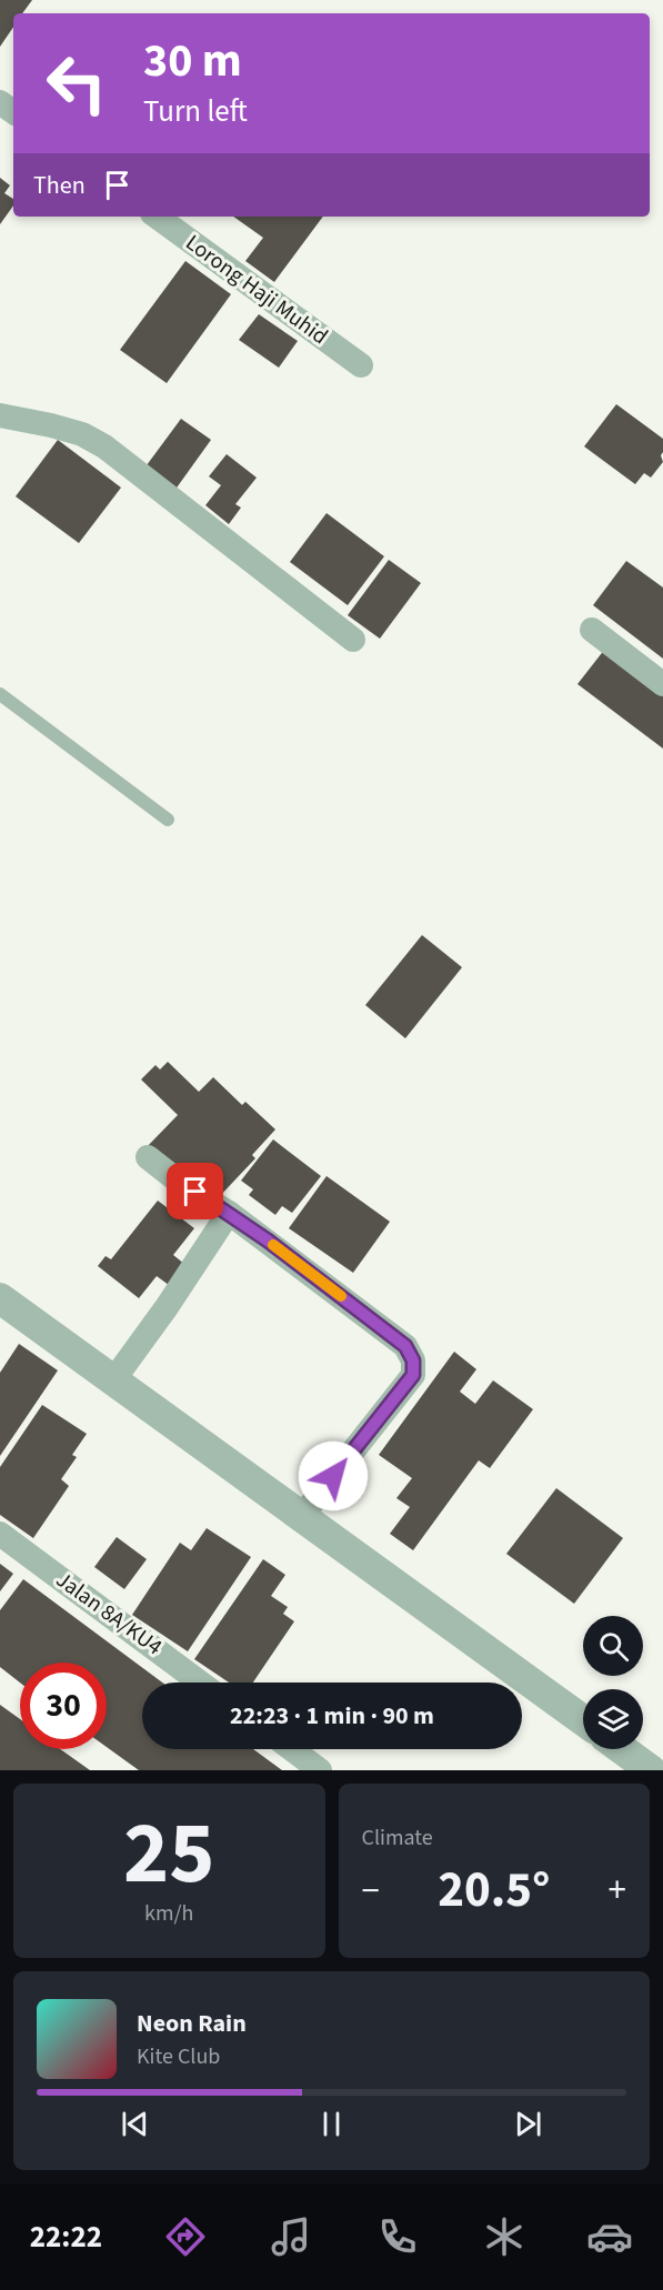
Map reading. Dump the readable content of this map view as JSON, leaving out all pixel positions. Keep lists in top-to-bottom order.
{
  "streets": {
    "street": ["Lorong Haji Muhid", "Jalan 8A/KU4"]
  },
  "page": {
    "turn": ["30 m", "Turn left"],
    "then": "Then",
    "limit": "30",
    "trip": "22:23 · 1 min · 90 m",
    "tile": [
      ["25", "km/h"],
      "Climate"
    ],
    "heat": ["−", "20.5°", "+"],
    "song": ["Neon Rain", "Kite Club"],
    "tabs": "22:22"
  }
}
